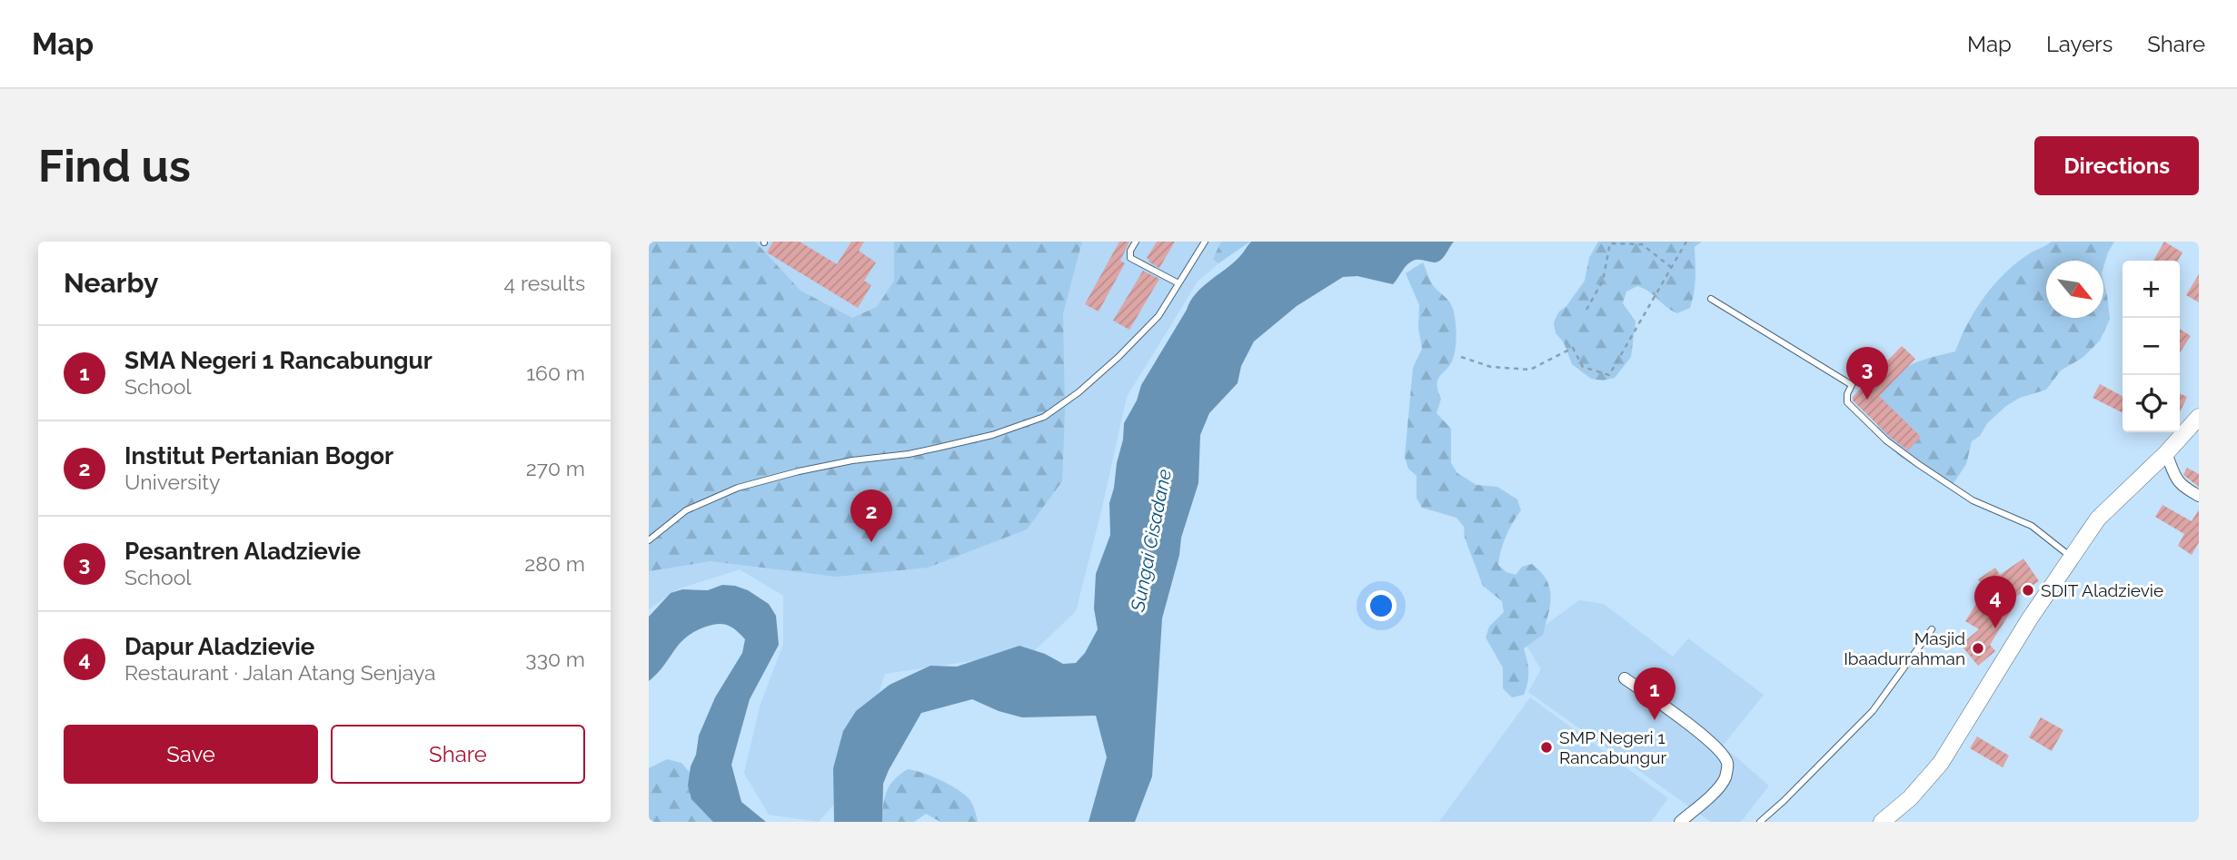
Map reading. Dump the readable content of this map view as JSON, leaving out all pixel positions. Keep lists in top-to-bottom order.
{
  "water": ["Sungai Cisadane"],
  "places": ["SDIT Aladzievie", "Masjid Ibaadurrahman", "SMP Negeri 1 Rancabungur"],
  "north": "bottom right",
  "page": {
    "header": "Map",
    "nav": ["Map", "Layers", "Share"],
    "buttons": [
      "Directions",
      ["Save", "Share"]
    ],
    "title": "Find us",
    "heading": ["Nearby", "4 results"],
    "map_buttons": ["+", "−"],
    "list": [
      {
        "mark": "1",
        "name": "SMA Negeri 1 Rancabungur",
        "note": "School",
        "value": "160 m"
      },
      {
        "mark": "2",
        "name": "Institut Pertanian Bogor",
        "note": "University",
        "value": "270 m"
      },
      {
        "mark": "3",
        "name": "Pesantren Aladzievie",
        "note": "School",
        "value": "280 m"
      },
      {
        "mark": "4",
        "name": "Dapur Aladzievie",
        "note": "Restaurant · Jalan Atang Senjaya",
        "value": "330 m"
      }
    ],
    "pins": [
      "3",
      "2",
      "4",
      "1"
    ]
  }
}
